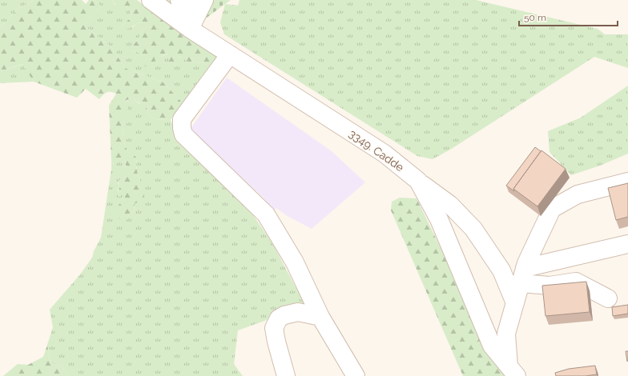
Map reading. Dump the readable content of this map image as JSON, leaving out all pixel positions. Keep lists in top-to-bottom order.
{
  "streets": {
    "street": ["3349. Cadde"]
  },
  "scale_bar": "50 m"
}
